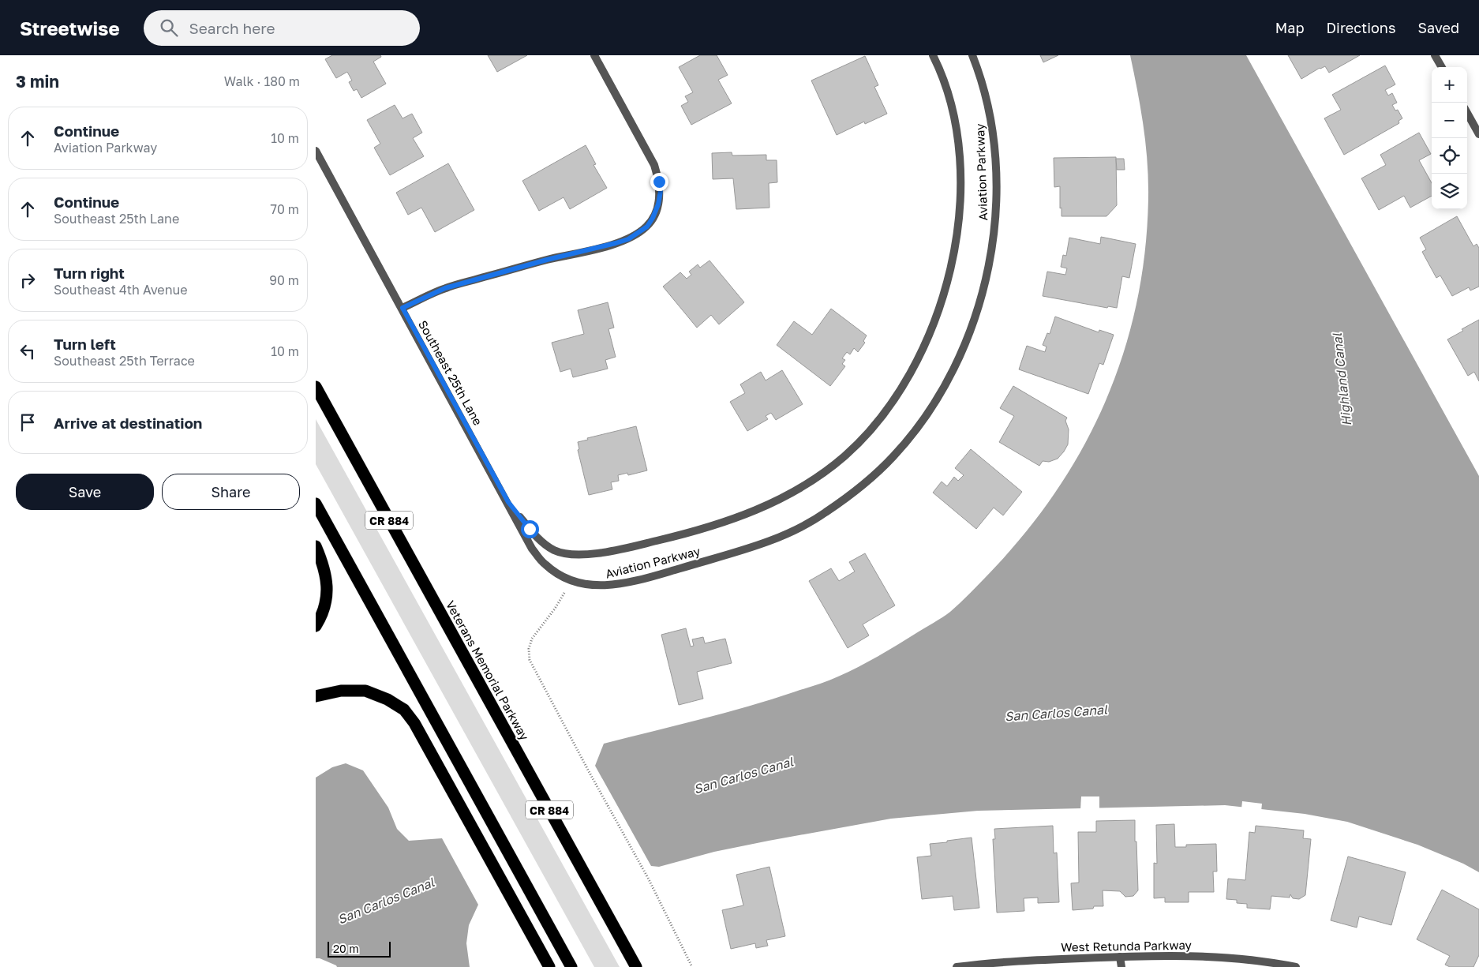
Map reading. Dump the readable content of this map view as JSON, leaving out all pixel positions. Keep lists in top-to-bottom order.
{
  "streets": {
    "highway": ["CR 884", "Veterans Memorial Parkway"],
    "street": ["Aviation Parkway", "Southeast 25th Lane", "West Retunda Parkway"]
  },
  "crossings": [
    ["Aviation Parkway", "Southeast 25th Lane"]
  ],
  "water": ["Highland Canal", "San Carlos Canal"],
  "scale_bar": "20 m",
  "page": {
    "header": "Streetwise",
    "search": "Search here",
    "nav": ["Map", "Directions", "Saved"],
    "heading": ["3 min", "Walk · 180 m"],
    "map_buttons": ["+", "−"],
    "list": [
      ["Continue", "Aviation Parkway", "10 m"],
      ["Continue", "Southeast 25th Lane", "70 m"],
      ["Turn right", "Southeast 4th Avenue", "90 m"],
      ["Turn left", "Southeast 25th Terrace", "10 m"],
      "Arrive at destination"
    ],
    "buttons": ["Save", "Share"],
    "scale": "20 m"
  }
}
